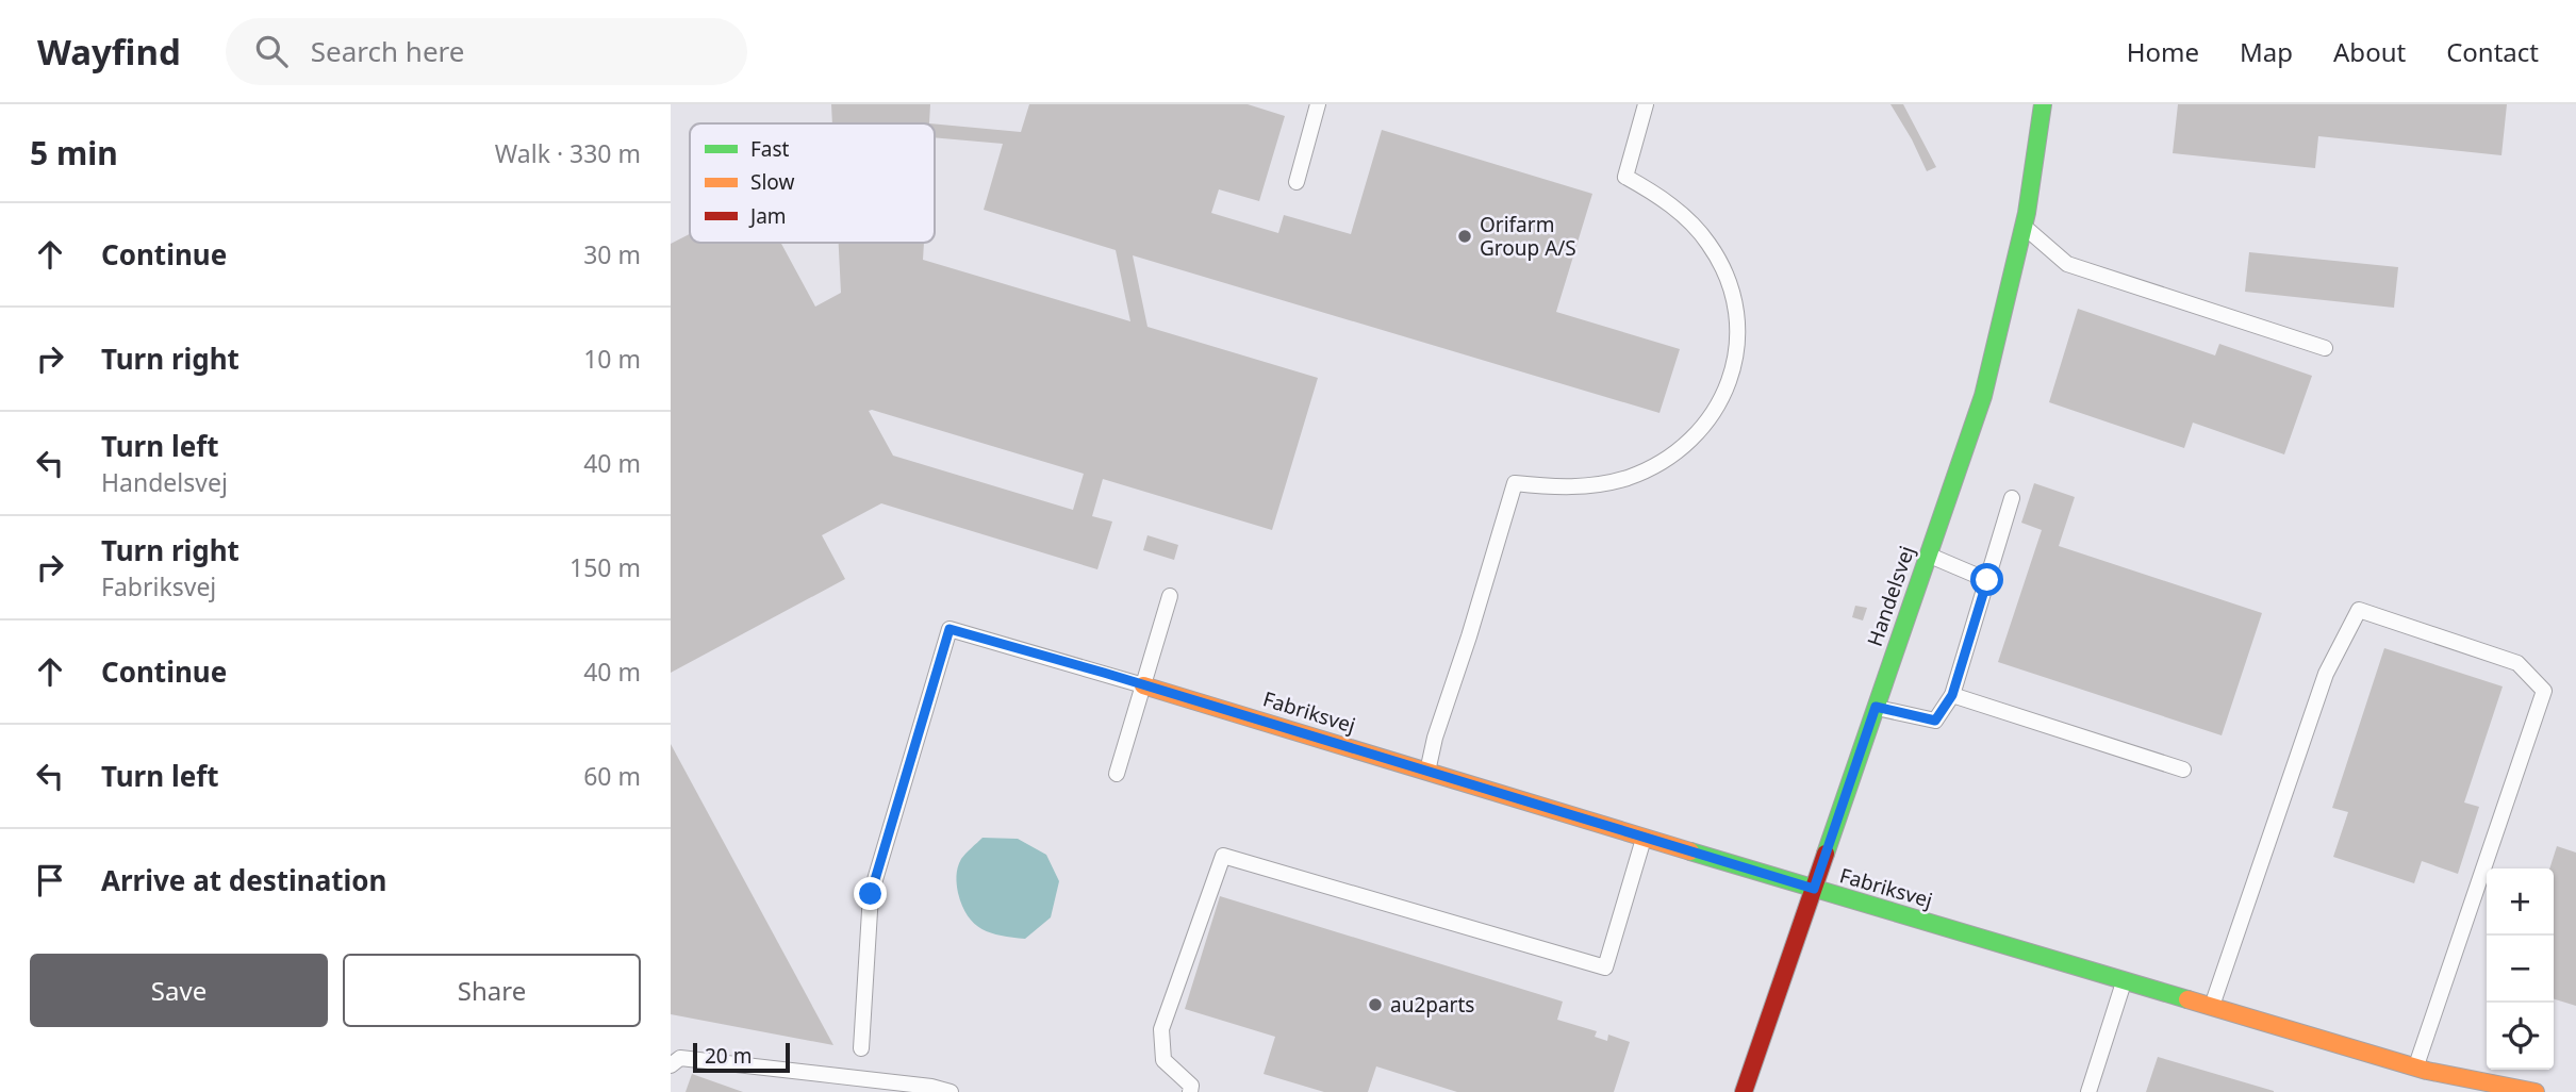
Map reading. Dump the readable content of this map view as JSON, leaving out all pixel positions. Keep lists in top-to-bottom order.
{
  "streets": {
    "street": ["Handelsvej", "Fabriksvej"]
  },
  "crossings": [
    ["Handelsvej", "Fabriksvej"]
  ],
  "places": ["Orifarm Group A/S", "au2parts"],
  "legend": ["Fast", "Slow", "Jam"],
  "scale_bar": "20 m",
  "page": {
    "header": "Wayfind",
    "search": "Search here",
    "nav": [
      "Home",
      "Map",
      "About",
      "Contact"
    ],
    "heading": ["5 min", "Walk · 330 m"],
    "list": [
      ["Continue", "30 m"],
      ["Turn right", "10 m"],
      ["Turn left", "Handelsvej", "40 m"],
      ["Turn right", "Fabriksvej", "150 m"],
      ["Continue", "40 m"],
      ["Turn left", "60 m"],
      "Arrive at destination"
    ],
    "map_buttons": ["+", "−"],
    "buttons": ["Save", "Share"],
    "scale": "20 m"
  }
}
